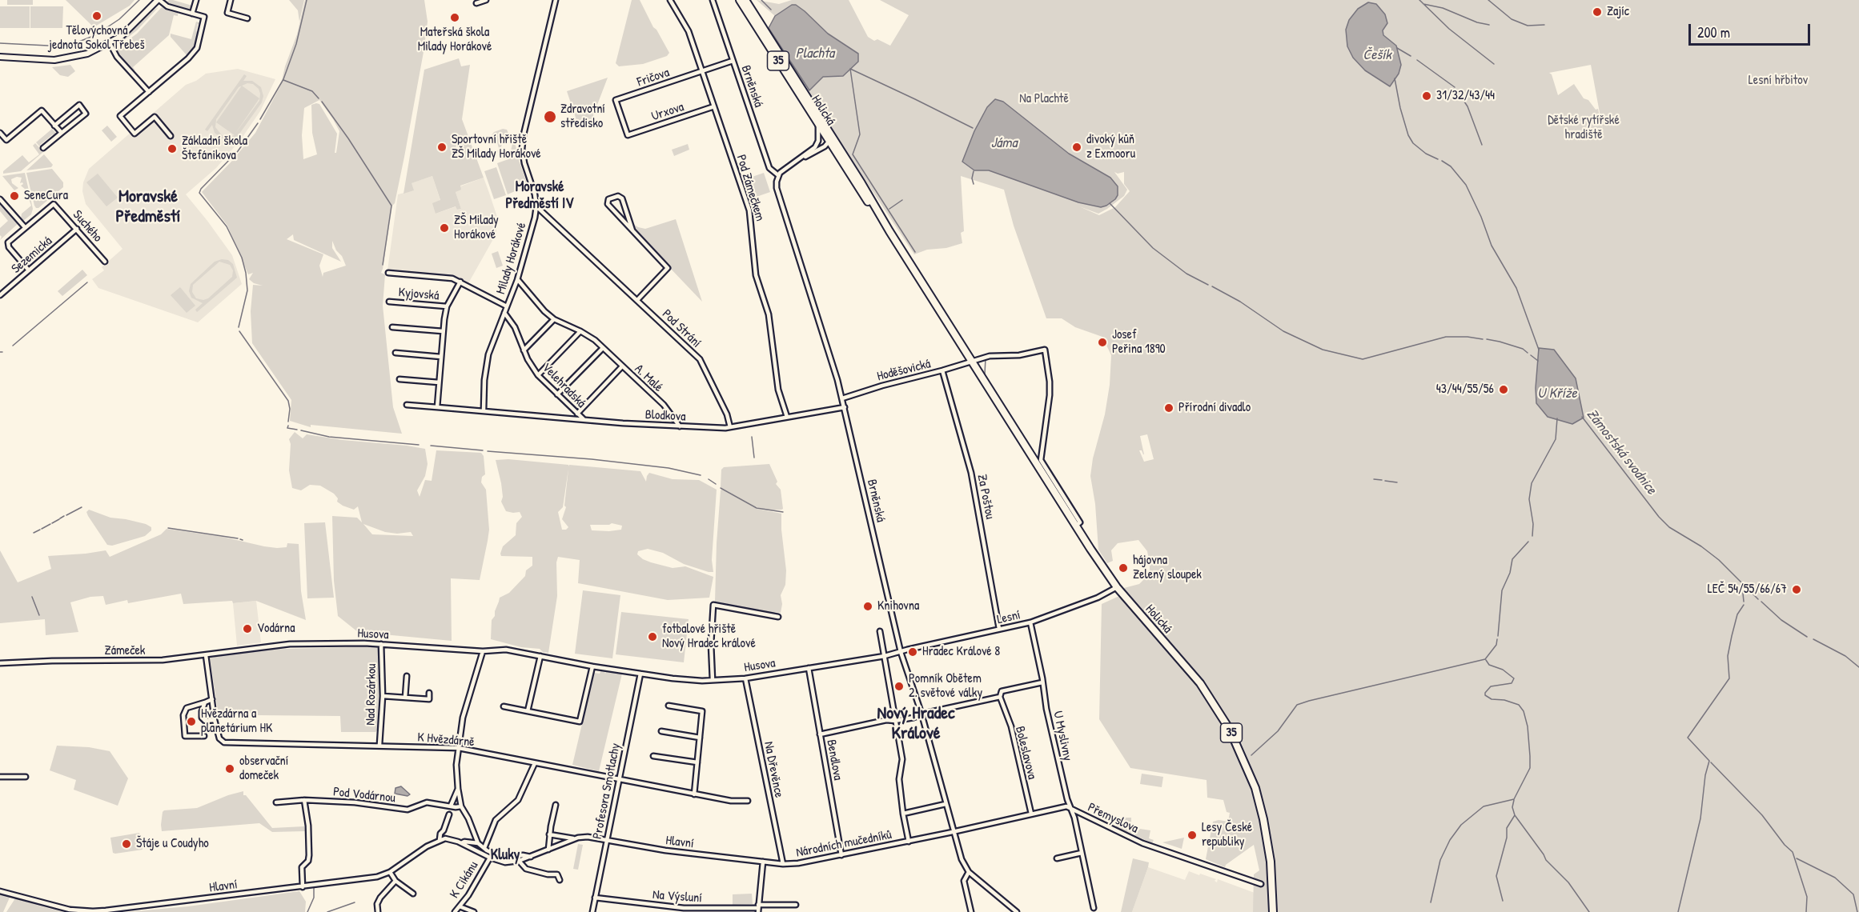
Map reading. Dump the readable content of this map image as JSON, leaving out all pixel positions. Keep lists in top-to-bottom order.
{
  "streets": {
    "main road": ["35", "Holická"],
    "street": [
      "Fričova",
      "Brněnská",
      "Urxova",
      "Pod Zámečkem",
      "Suchého",
      "Sezemická",
      "Milady Horákové",
      "Kyjovská",
      "Pod Strání",
      "Hoděšovická",
      "A. Malé",
      "Velehradská",
      "Blodkova",
      "Za Poštou",
      "Lesní",
      "Husova",
      "Zámeček",
      "Nad Rozárkou",
      "U Myslivny",
      "K Hvězdárně",
      "Boleslavova",
      "Bendlova",
      "Na Dřevěnce",
      "Profesora Smotlachy",
      "Pod Vodárnou",
      "Přemyslova",
      "Hlavní",
      "Národních mučedníků",
      "K Cikánu",
      "Na Výsluní"
    ]
  },
  "crossings": [
    ["Fričova", "Brněnská"],
    ["Fričova", "Urxova"],
    ["Fričova", "Pod Zámečkem"],
    ["Brněnská", "Hoděšovická"],
    ["Brněnská", "Blodkova"],
    ["Brněnská", "Lesní"],
    ["Brněnská", "Husova"],
    ["Brněnská", "Přemyslova"],
    ["Brněnská", "Národních mučedníků"],
    ["Holická", "Hoděšovická"],
    ["Holická", "Lesní"],
    ["Urxova", "Pod Zámečkem"],
    ["Pod Zámečkem", "Blodkova"],
    ["Suchého", "Sezemická"],
    ["Milady Horákové", "Pod Strání"],
    ["Milady Horákové", "A. Malé"],
    ["Milady Horákové", "Velehradská"],
    ["Milady Horákové", "Blodkova"],
    ["Pod Strání", "Blodkova"],
    ["Hoděšovická", "Za Poštou"],
    ["A. Malé", "Velehradská"],
    ["A. Malé", "Blodkova"],
    ["Velehradská", "Blodkova"],
    ["Za Poštou", "Lesní"],
    ["Lesní", "Husova"],
    ["Lesní", "U Myslivny"],
    ["Husova", "Zámeček"],
    ["Husova", "Nad Rozárkou"],
    ["Husova", "Bendlova"],
    ["Husova", "Na Dřevěnce"],
    ["Husova", "Profesora Smotlachy"],
    ["Husova", "Hlavní"],
    ["Husova", "Národních mučedníků"],
    ["Nad Rozárkou", "K Hvězdárně"],
    ["U Myslivny", "Přemyslova"],
    ["K Hvězdárně", "Profesora Smotlachy"],
    ["K Hvězdárně", "Hlavní"],
    ["Boleslavova", "Přemyslova"],
    ["Bendlova", "Národních mučedníků"],
    ["Na Dřevěnce", "Hlavní"],
    ["Na Dřevěnce", "Národních mučedníků"],
    ["Profesora Smotlachy", "Hlavní"],
    ["Profesora Smotlachy", "Na Výsluní"],
    ["Pod Vodárnou", "Hlavní"],
    ["Přemyslova", "Národních mučedníků"],
    ["Hlavní", "Národních mučedníků"],
    ["Hlavní", "K Cikánu"]
  ],
  "districts": [
    "Moravské Předměstí IV",
    "Moravské Předměstí",
    "Nový Hradec Králové",
    "Kluky"
  ],
  "water": [
    "Plachta",
    "Češík",
    "Jáma",
    "U Kříže",
    "Zámostská svodnice"
  ],
  "parks": ["Lesní hřbitov", "Na Plachtě", "Dětské rytířské hradiště"],
  "places": [
    "Zajíc",
    "Tělovýchovná jednota Sokol Třebeš",
    "Mateřská škola Milady Horákové",
    "31/32/43/44",
    "Zdravotní středisko",
    "Sportovní hřiště ZŠ Milady Horákové",
    "divoký kůň z Exmooru",
    "Základní škola Štefánikova",
    "SeneCura",
    "ZŠ Milady Horákové",
    "Josef Peřina 1890",
    "43/44/55/56",
    "Přírodní divadlo",
    "hájovna Zelený sloupek",
    "LEČ 54/55/66/67",
    "Knihovna",
    "Vodárna",
    "fotbalové hřiště Nový Hradec králové",
    "Hradec Králové 8",
    "Pomník Obětem 2. světové války",
    "Hvězdárna a planetárium HK",
    "observační domeček",
    "Lesy České republiky",
    "Štáje u Coudyho"
  ],
  "scale_bar": "200 m"
}
